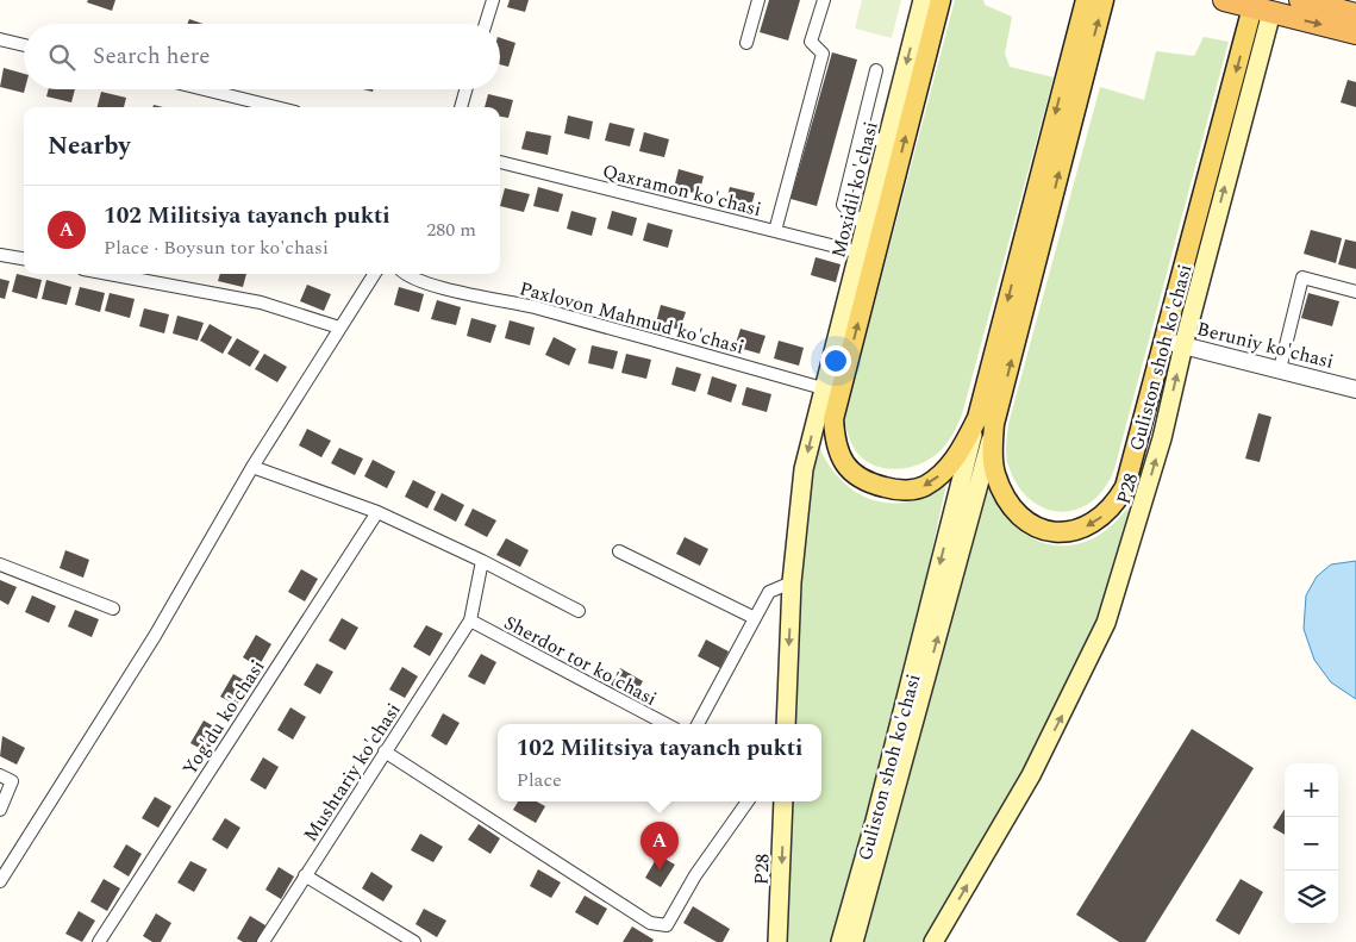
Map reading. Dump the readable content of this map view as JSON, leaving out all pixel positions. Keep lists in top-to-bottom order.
{
  "streets": {
    "main road": ["Moxidil ko'chasi", "Guliston shoh ko'chasi", "Р28"],
    "street": [
      "Qaxramon ko'chasi",
      "Paxlovon Mahmud ko'chasi",
      "Beruniy ko'chasi",
      "Sherdor tor ko'chasi",
      "Yog'du ko'chasi",
      "Mushtariy ko'chasi"
    ]
  },
  "crossings": [
    ["Qaxramon ko'chasi", "Moxidil ko'chasi"],
    ["Moxidil ko'chasi", "Paxlovon Mahmud ko'chasi"],
    ["Beruniy ko'chasi", "Guliston shoh ko'chasi"],
    ["Beruniy ko'chasi", "Р28"],
    ["Guliston shoh ko'chasi", "Р28"],
    ["Sherdor tor ko'chasi", "Mushtariy ko'chasi"]
  ],
  "one_way": ["Moxidil ko'chasi"],
  "page": {
    "search": "Search here",
    "heading": "Nearby",
    "list": [
      {
        "mark": "A",
        "name": "102 Militsiya tayanch pukti",
        "note": "Place · Boysun tor ko'chasi",
        "value": "280 m"
      }
    ],
    "popup": ["102 Militsiya tayanch pukti", "Place"],
    "map_buttons": ["+", "−"],
    "pins": "A"
  }
}
